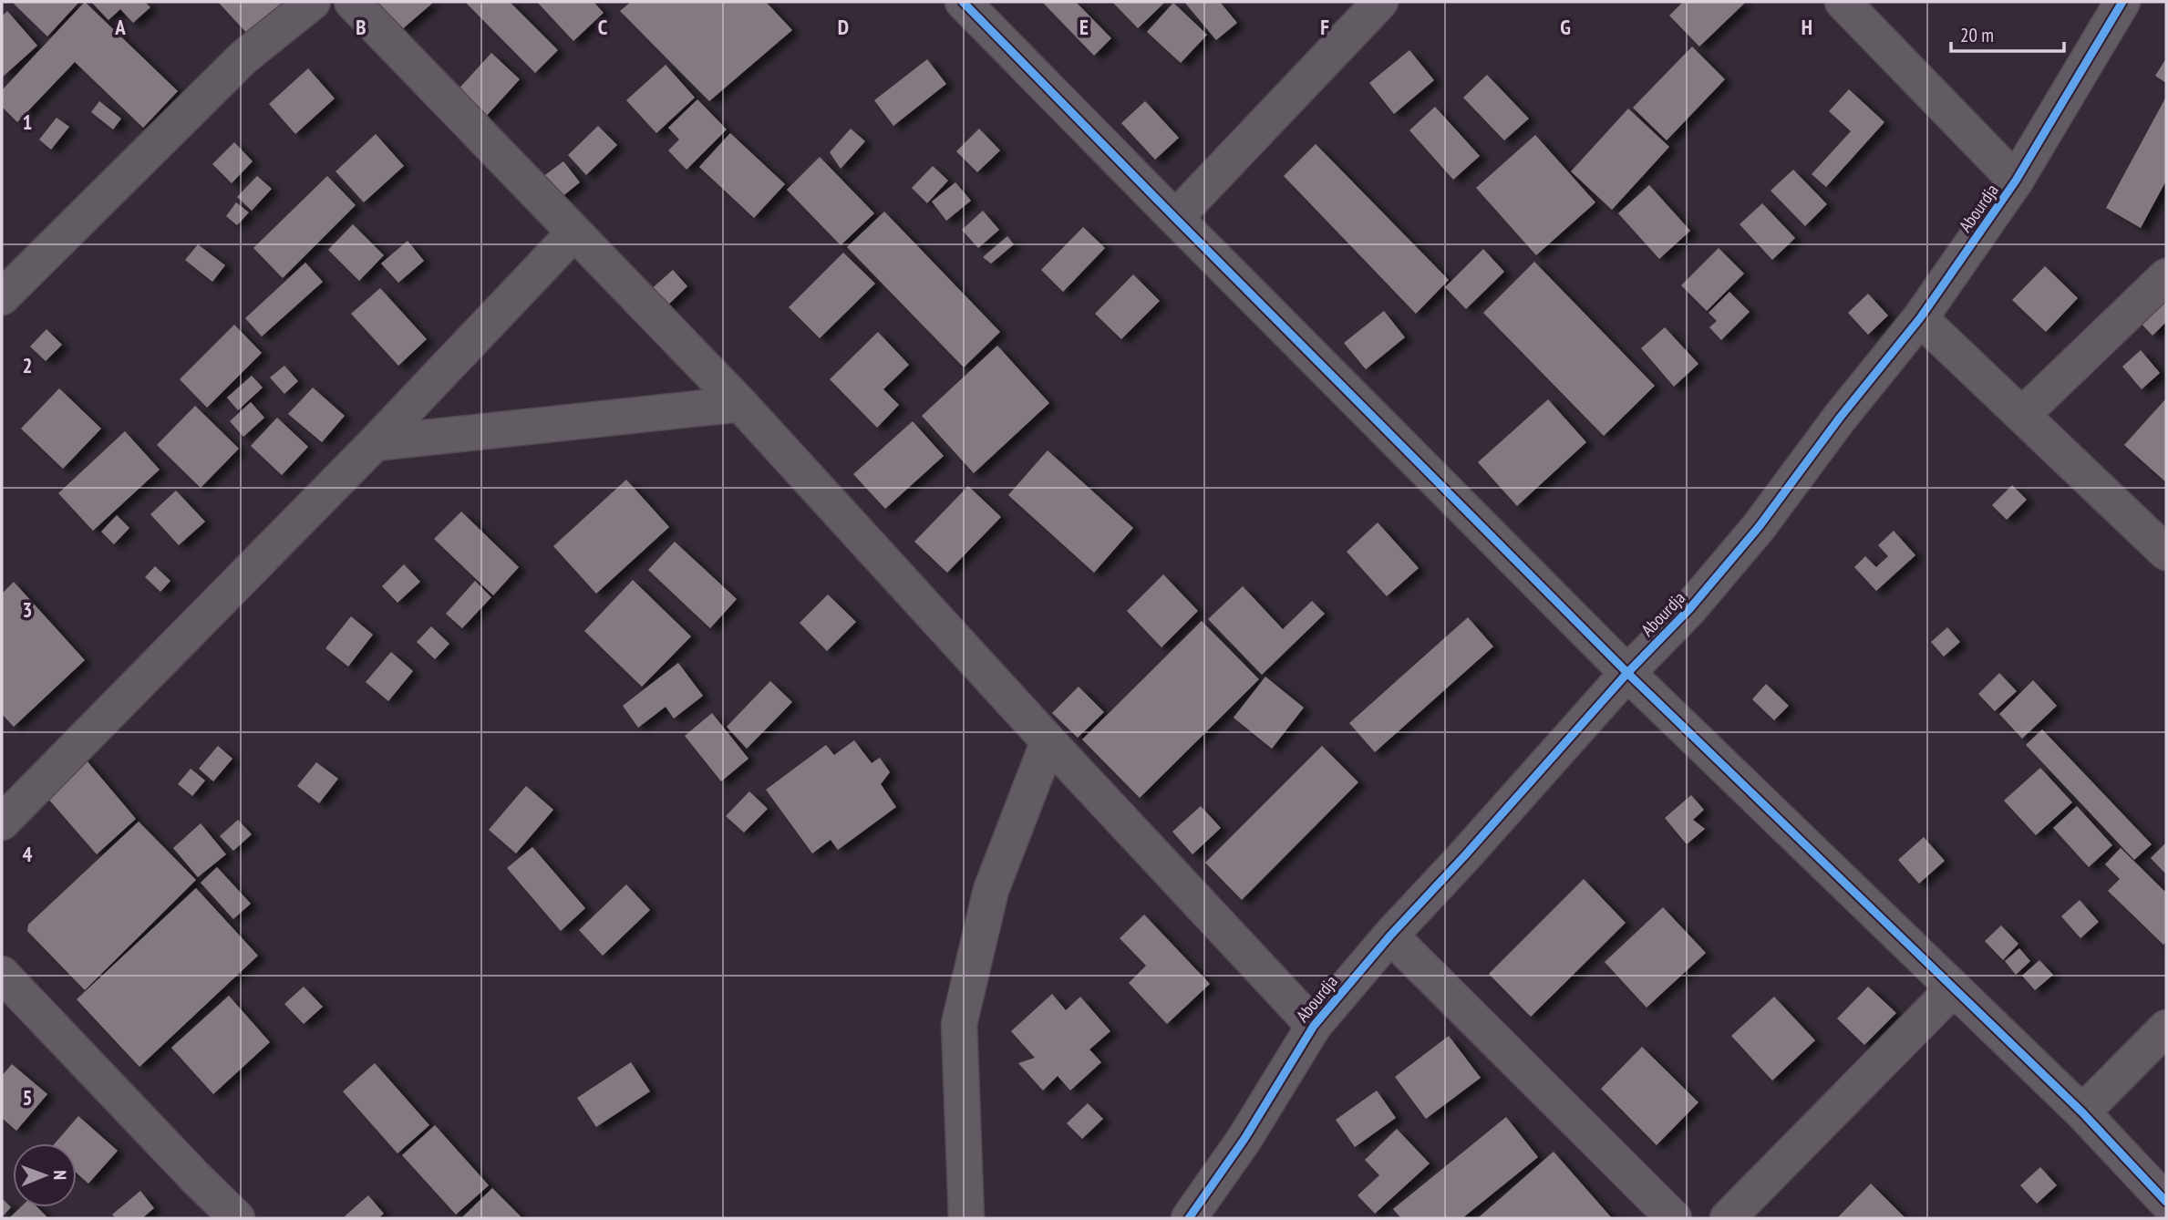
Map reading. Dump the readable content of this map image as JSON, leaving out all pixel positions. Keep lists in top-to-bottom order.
{
  "streets": {
    "street": ["Abourdja"]
  },
  "scale_bar": "20 m",
  "north": "right",
  "grid": {
    "columns": [
      "A",
      "B",
      "C",
      "D",
      "E",
      "F",
      "G",
      "H"
    ],
    "rows": [
      "1",
      "2",
      "3",
      "4",
      "5"
    ]
  }
}
